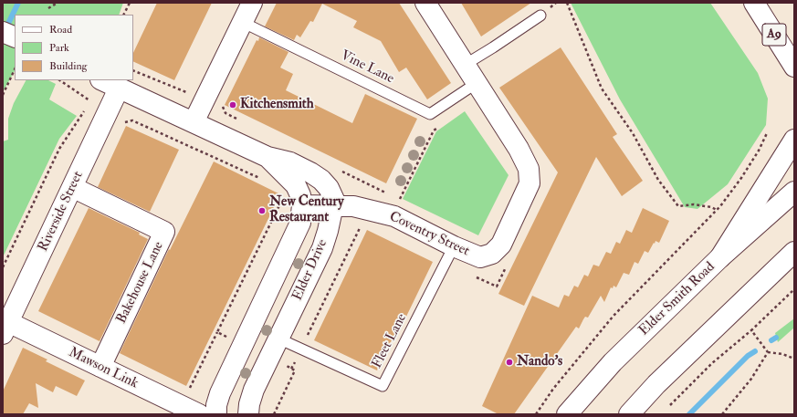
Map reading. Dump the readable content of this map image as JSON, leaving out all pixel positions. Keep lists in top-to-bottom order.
{
  "streets": {
    "main road": [
      "A9",
      "Riverside Street",
      "Coventry Street",
      "Elder Drive",
      "Bakehouse Lane",
      "Elder Smith Road",
      "Mawson Link"
    ],
    "lane": ["Vine Lane", "Fleet Lane"]
  },
  "crossings": [
    ["Vine Lane", "Coventry Street"],
    ["Riverside Street", "Elder Drive"],
    ["Riverside Street", "Bakehouse Lane"],
    ["Riverside Street", "Mawson Link"],
    ["Coventry Street", "Elder Drive"],
    ["Coventry Street", "Fleet Lane"],
    ["Elder Drive", "Fleet Lane"],
    ["Bakehouse Lane", "Mawson Link"]
  ],
  "places": ["Kitchensmith", "New Century Restaurant", "Nando's"],
  "legend": ["Road", "Park", "Building"]
}
